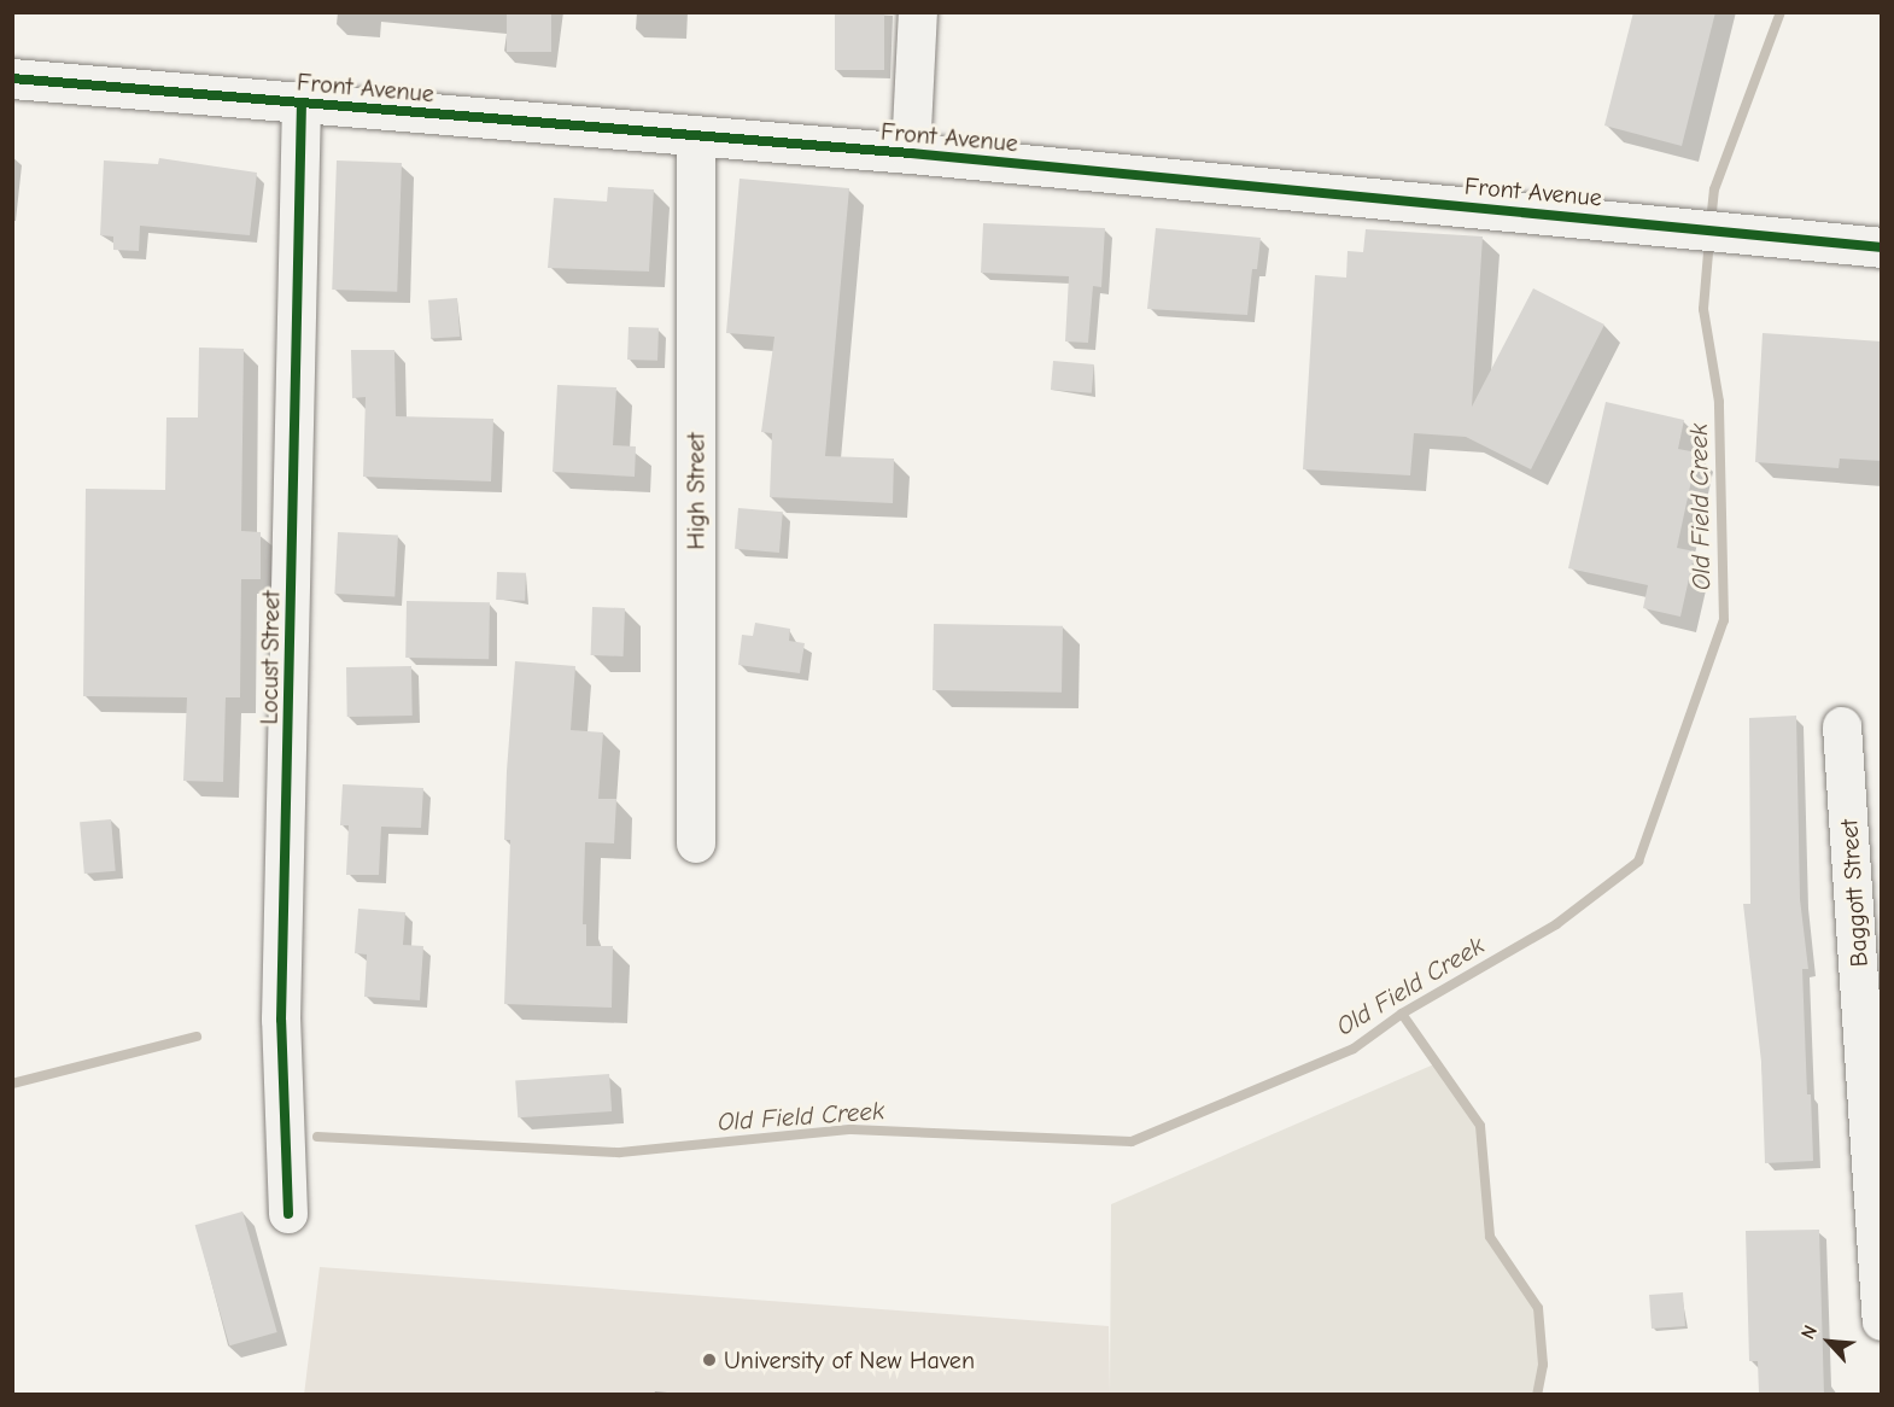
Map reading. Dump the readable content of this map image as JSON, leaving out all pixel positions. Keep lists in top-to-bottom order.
{
  "streets": {
    "street": [
      "Front Avenue",
      "High Street",
      "Locust Street",
      "Baggott Street"
    ]
  },
  "crossings": [
    ["Front Avenue", "High Street"],
    ["Front Avenue", "Locust Street"]
  ],
  "water": ["Old Field Creek"],
  "places": ["University of New Haven"],
  "north": "top left"
}
